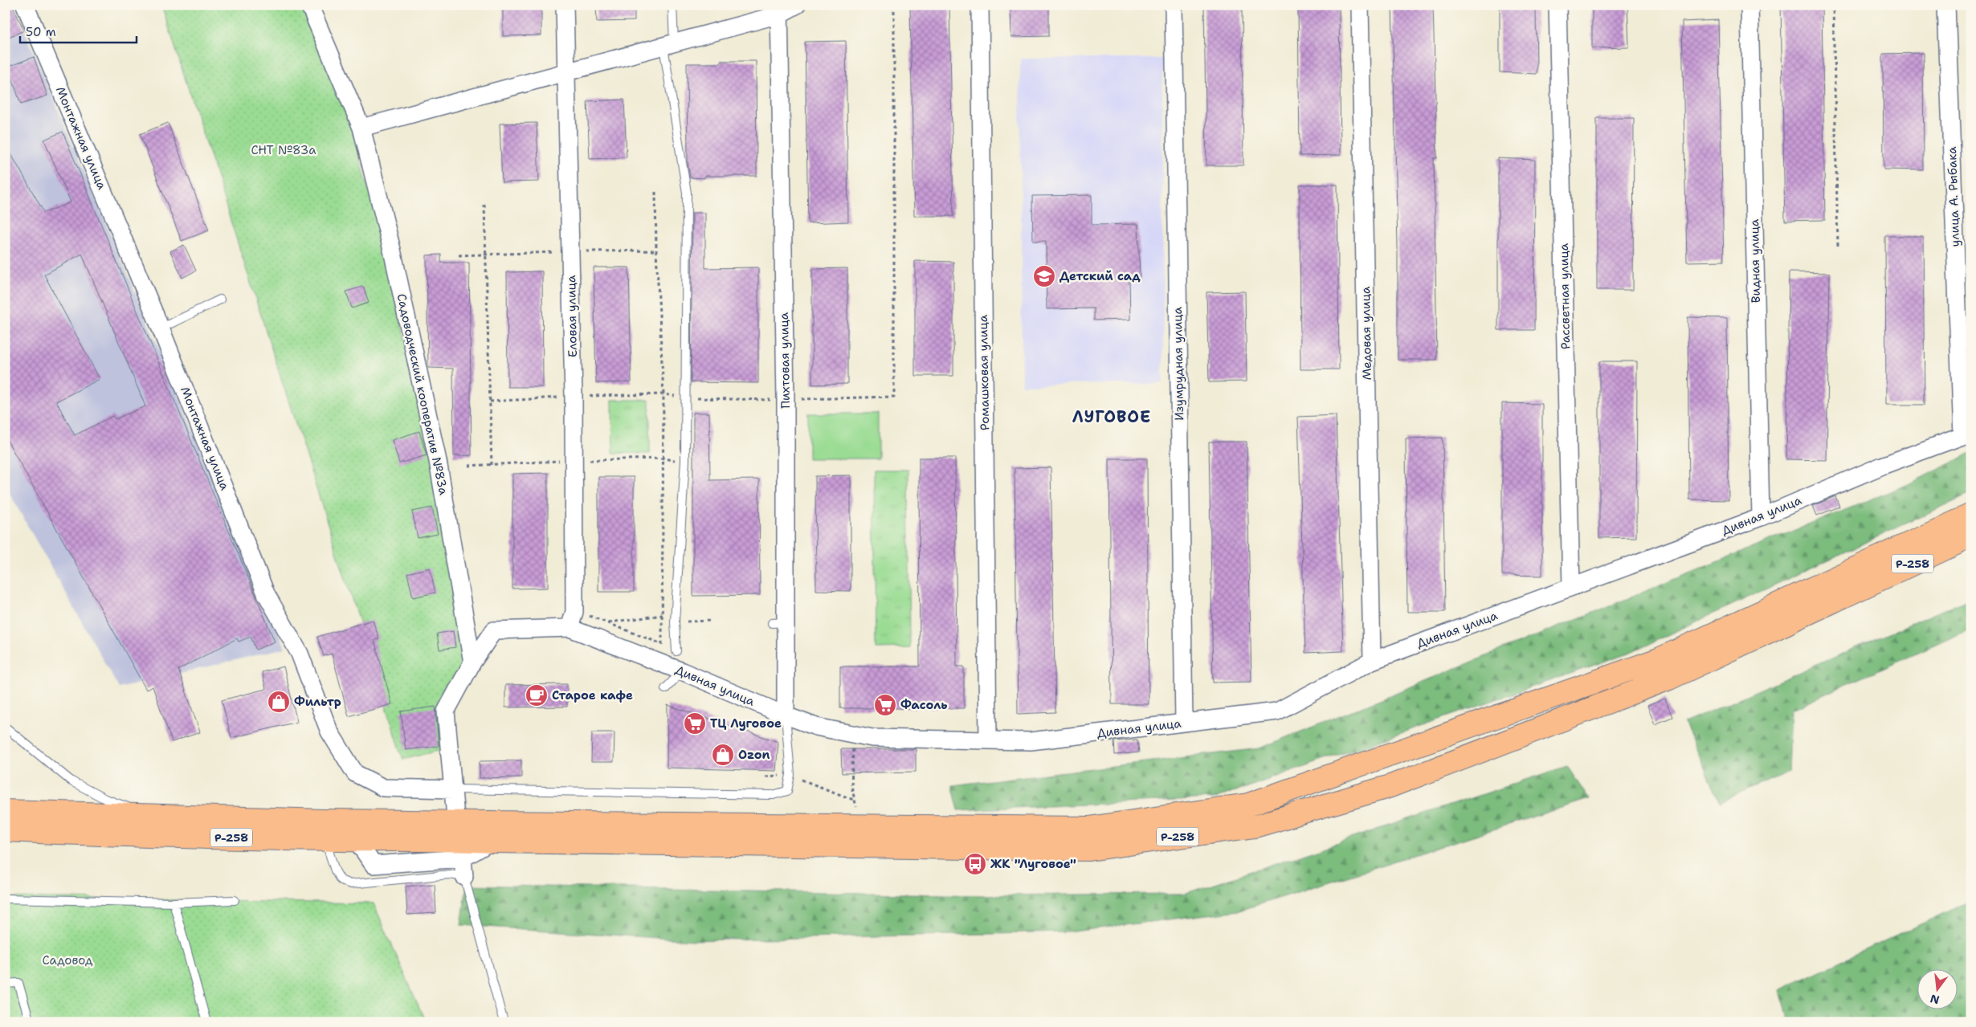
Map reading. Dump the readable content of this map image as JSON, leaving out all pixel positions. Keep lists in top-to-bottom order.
{
  "streets": {
    "main road": ["Р-258"],
    "street": [
      "Монтажная улица",
      "улица А. Рыбака",
      "Видная улица",
      "Рассветная улица",
      "Еловая улица",
      "Медовая улица",
      "Пихтовая улица",
      "Изумрудная улица",
      "Ромашковая улица",
      "Садоводческий кооператив №83а",
      "Дивная улица"
    ]
  },
  "crossings": [
    ["Монтажная улица", "Дивная улица"],
    ["улица А. Рыбака", "Дивная улица"],
    ["Видная улица", "Дивная улица"],
    ["Рассветная улица", "Дивная улица"],
    ["Еловая улица", "Дивная улица"],
    ["Медовая улица", "Дивная улица"],
    ["Пихтовая улица", "Дивная улица"],
    ["Изумрудная улица", "Дивная улица"],
    ["Ромашковая улица", "Дивная улица"],
    ["Садоводческий кооператив №83а", "Дивная улица"],
    ["Дивная улица", "Р-258"]
  ],
  "districts": ["ЛУГОВОЕ"],
  "parks": ["СНТ №83а", "Садовод"],
  "places": {
    "school or university": ["Детский сад"],
    "cafe": ["Старое кафе"],
    "shop": ["Фильтр", "Ozon"],
    "supermarket": ["Фасоль", "ТЦ Луговое"],
    "bus stop": ["ЖК \"Луговое\""]
  },
  "scale_bar": "50 m",
  "north": "bottom"
}
